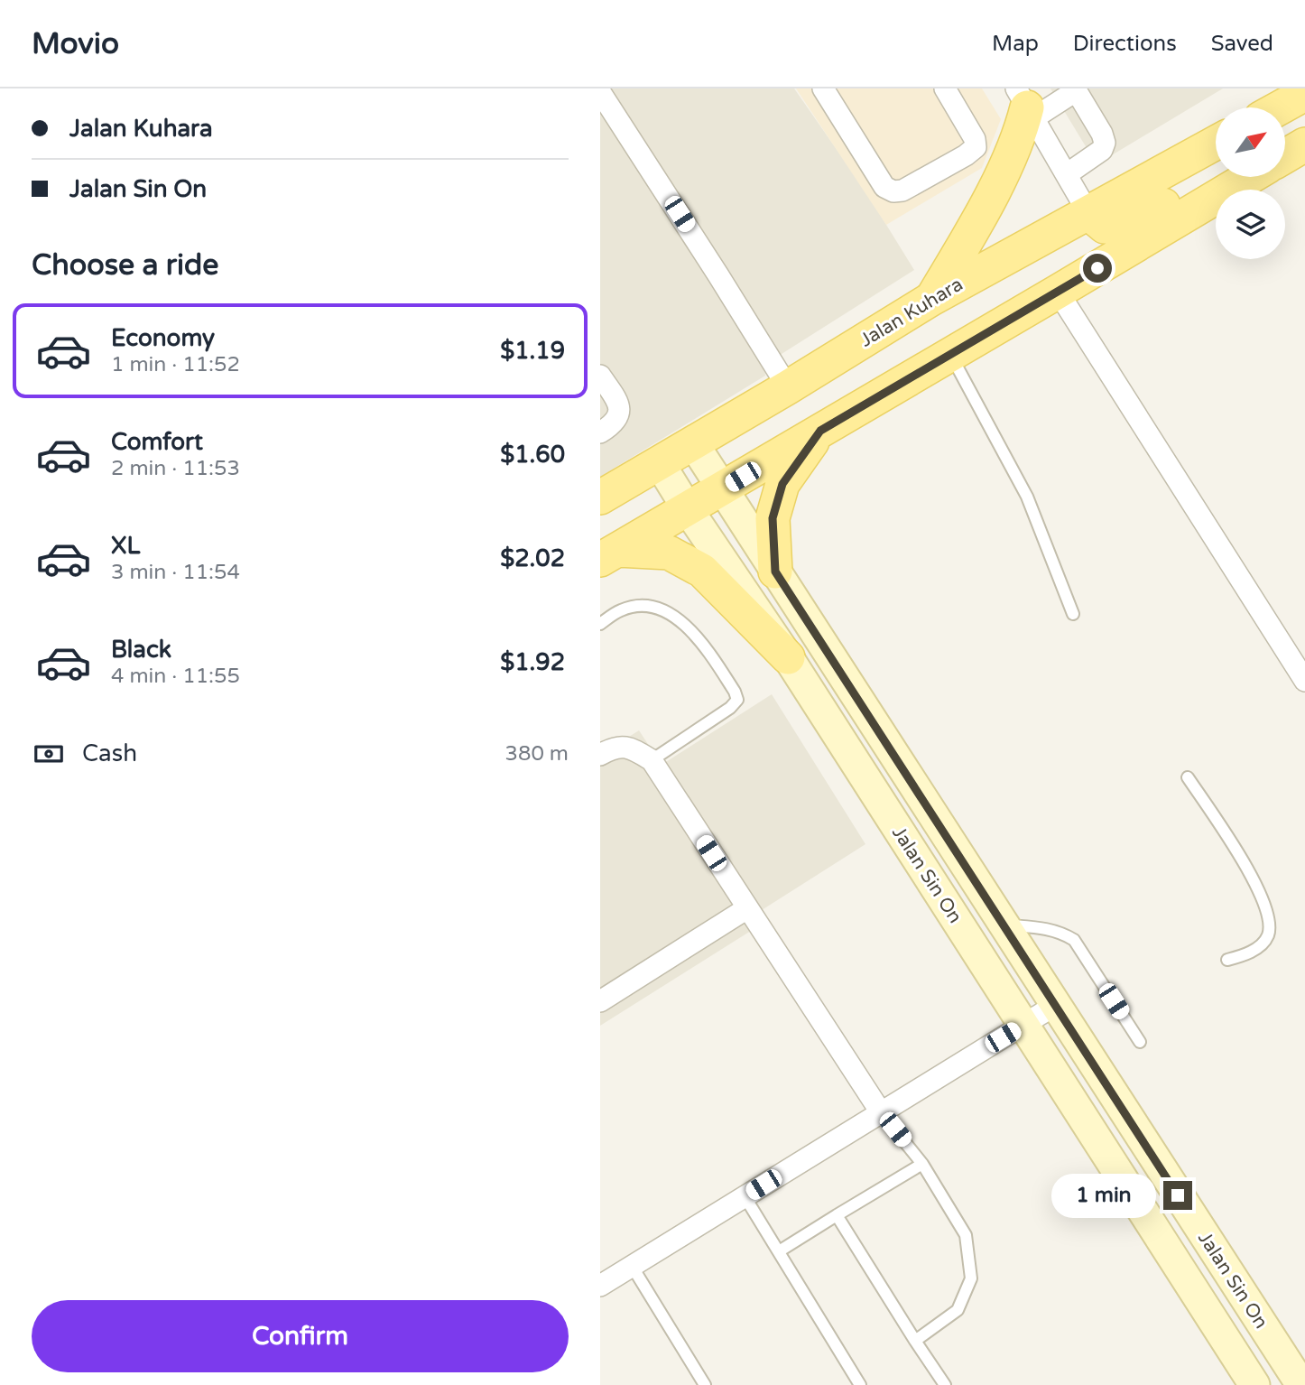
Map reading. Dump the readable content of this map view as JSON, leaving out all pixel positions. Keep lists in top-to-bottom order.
{
  "streets": {
    "main road": ["Jalan Kuhara", "Jalan Sin On"]
  },
  "crossings": [
    ["Jalan Kuhara", "Jalan Sin On"]
  ],
  "north": "top right",
  "page": {
    "header": "Movio",
    "nav": ["Map", "Directions", "Saved"],
    "banner": ["Jalan Kuhara", "Jalan Sin On"],
    "heading": "Choose a ride",
    "list": [
      {
        "name": "Economy",
        "note": "1 min · 11:52",
        "value": "$1.19"
      },
      {
        "name": "Comfort",
        "note": "2 min · 11:53",
        "value": "$1.60"
      },
      {
        "name": "XL",
        "note": "3 min · 11:54",
        "value": "$2.02"
      },
      {
        "name": "Black",
        "note": "4 min · 11:55",
        "value": "$1.92"
      }
    ],
    "pay": ["Cash", "380 m"],
    "bubble": "1 min",
    "buttons": "Confirm"
  }
}
